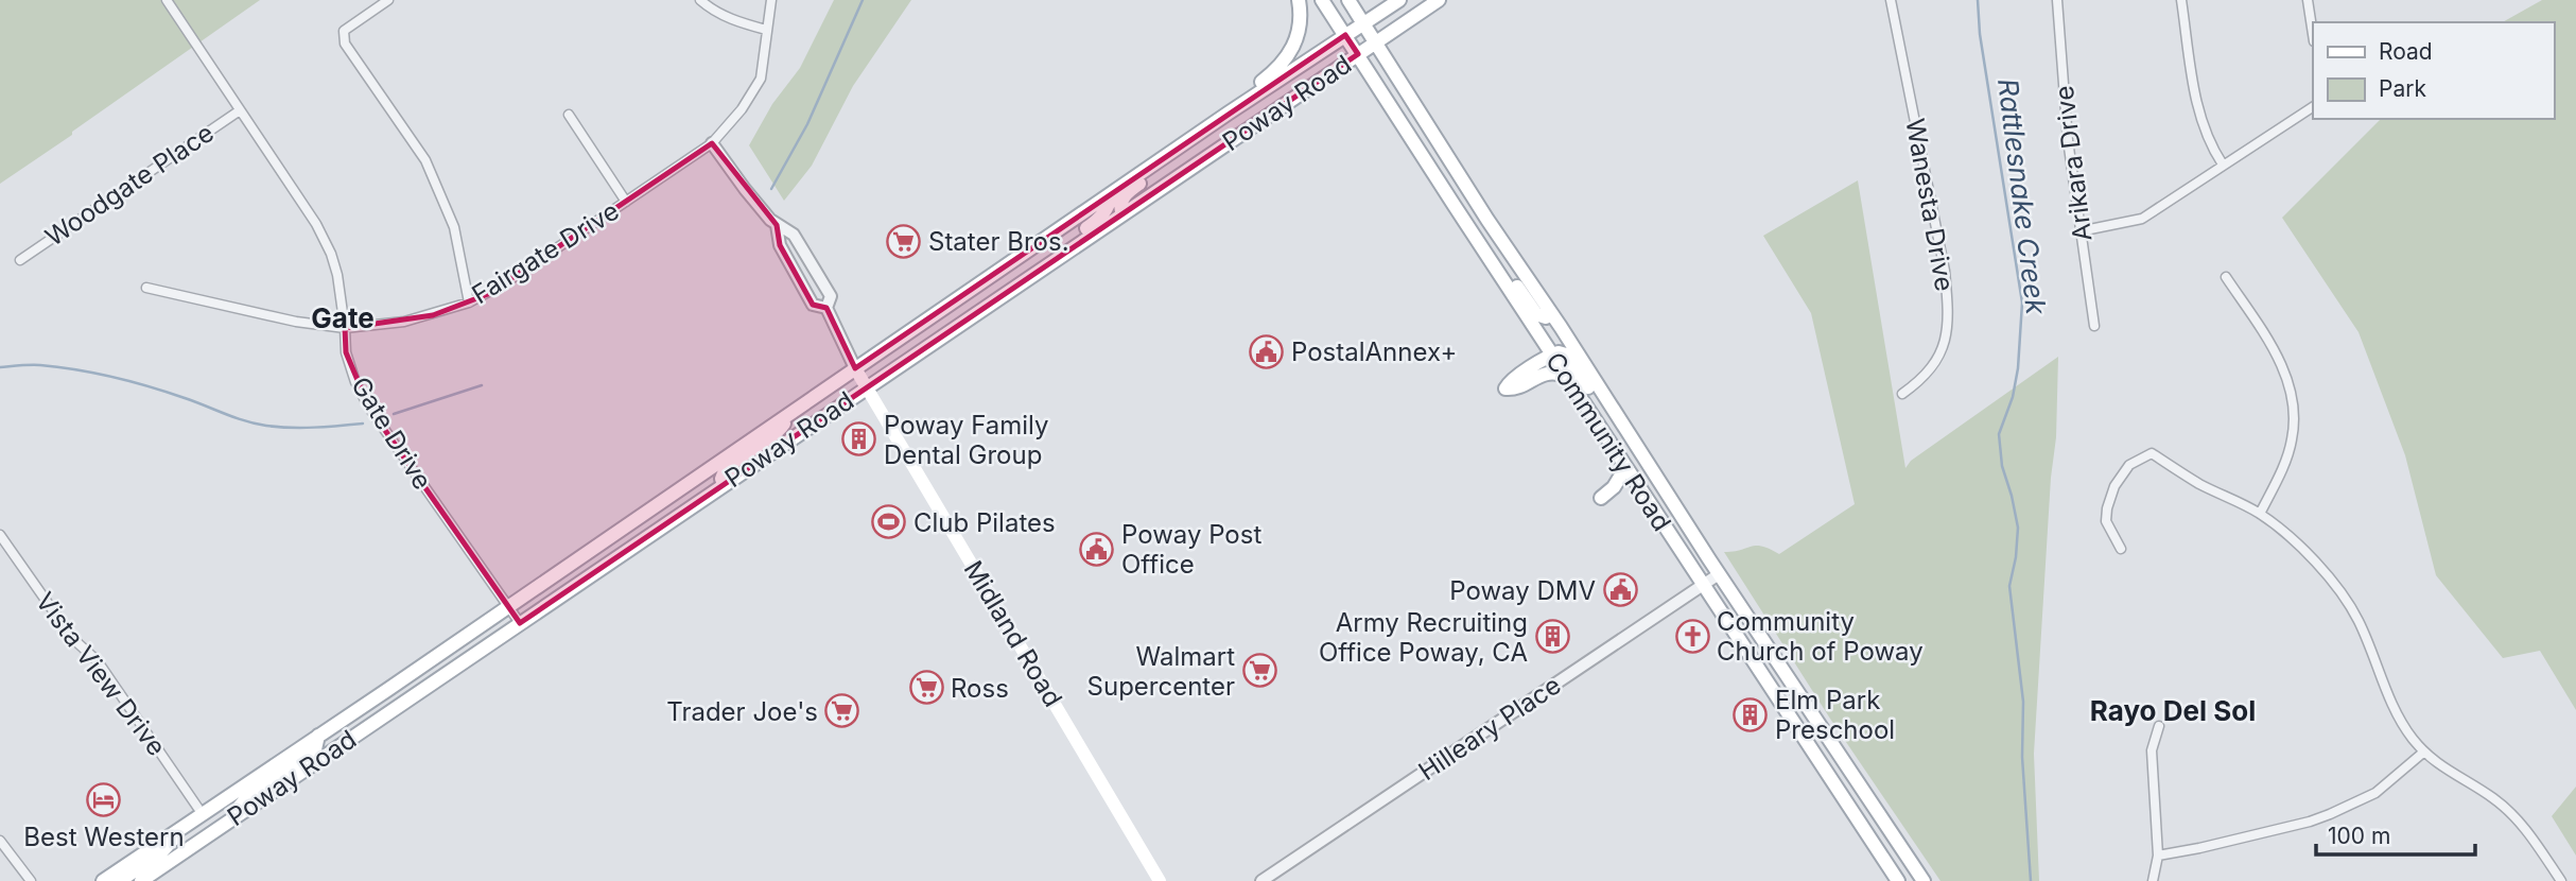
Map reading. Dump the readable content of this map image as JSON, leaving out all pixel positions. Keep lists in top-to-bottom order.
{
  "streets": {
    "main road": ["Poway Road", "Community Road", "Midland Road"],
    "street": [
      "Arikara Drive",
      "Woodgate Place",
      "Wanesta Drive",
      "Fairgate Drive",
      "Gate Drive",
      "Vista View Drive",
      "Hilleary Place"
    ]
  },
  "crossings": [
    ["Poway Road", "Gate Drive"],
    ["Poway Road", "Community Road"],
    ["Poway Road", "Midland Road"],
    ["Poway Road", "Vista View Drive"],
    ["Woodgate Place", "Gate Drive"],
    ["Fairgate Drive", "Gate Drive"],
    ["Fairgate Drive", "Midland Road"],
    ["Community Road", "Hilleary Place"]
  ],
  "districts": ["Gate", "Rayo Del Sol"],
  "water": ["Rattlesnake Creek"],
  "places": {
    "supermarket": [
      "Stater Bros.",
      "Walmart Supercenter",
      "Ross",
      "Trader Joe's"
    ],
    "public building": ["PostalAnnex+", "Poway Post Office", "Poway DMV"],
    "building": ["Poway Family Dental Group", "Army Recruiting Office Poway, CA", "Elm Park Preschool"],
    "sports": ["Club Pilates"],
    "church": ["Community Church of Poway"],
    "hotel": ["Best Western"]
  },
  "legend": ["Road", "Park"],
  "scale_bar": "100 m"
}
